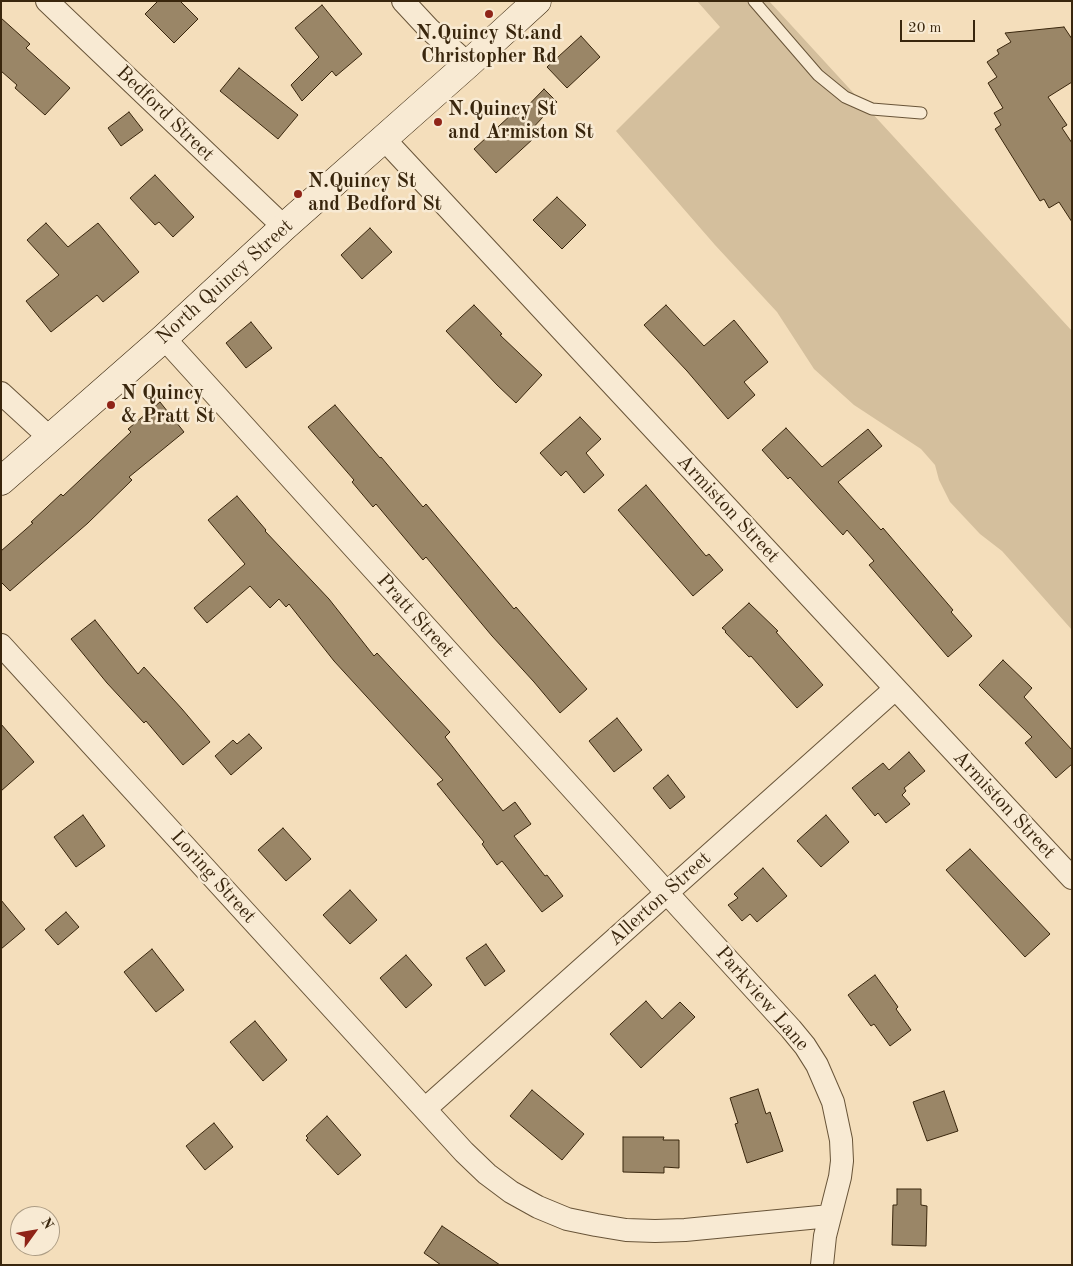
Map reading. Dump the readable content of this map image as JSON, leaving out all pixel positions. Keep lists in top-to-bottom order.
{
  "streets": {
    "main road": ["North Quincy Street"],
    "street": [
      "Bedford Street",
      "Armiston Street",
      "Pratt Street",
      "Loring Street",
      "Allerton Street",
      "Parkview Lane"
    ]
  },
  "crossings": [
    ["Bedford Street", "North Quincy Street"],
    ["North Quincy Street", "Armiston Street"],
    ["North Quincy Street", "Pratt Street"],
    ["Armiston Street", "Allerton Street"],
    ["Pratt Street", "Allerton Street"],
    ["Pratt Street", "Parkview Lane"],
    ["Loring Street", "Allerton Street"],
    ["Loring Street", "Parkview Lane"],
    ["Allerton Street", "Parkview Lane"]
  ],
  "places": [
    "N.Quincy St.and Christopher Rd",
    "N.Quincy St and Armiston St",
    "N.Quincy St and Bedford St",
    "N Quincy & Pratt St"
  ],
  "scale_bar": "20 m",
  "north": "top right"
}
